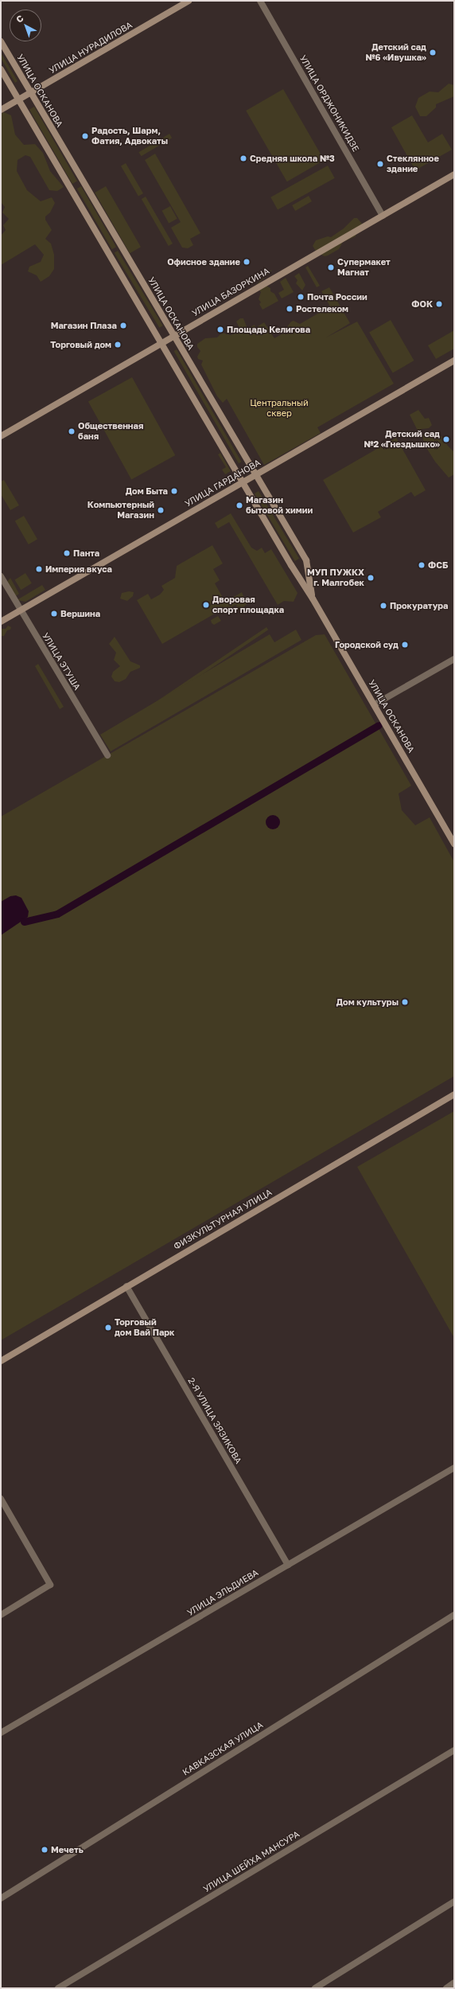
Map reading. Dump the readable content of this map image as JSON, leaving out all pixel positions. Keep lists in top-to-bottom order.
{
  "streets": {
    "street": [
      "УЛИЦА НУРАДИЛОВА",
      "УЛИЦА ОСКАНОВА",
      "УЛИЦА ОРДЖОНИКИДЗЕ",
      "УЛИЦА БАЗОРКИНА",
      "УЛИЦА ГАРДАНОВА",
      "УЛИЦА ЭТУША",
      "ФИЗКУЛЬТУРНАЯ УЛИЦА",
      "2-Я УЛИЦА ЗЯЗИКОВА",
      "УЛИЦА ЭЛЬДИЕВА",
      "КАВКАЗСКАЯ УЛИЦА",
      "УЛИЦА ШЕЙХА МАНСУРА"
    ]
  },
  "crossings": [
    ["УЛИЦА НУРАДИЛОВА", "УЛИЦА ОСКАНОВА"],
    ["УЛИЦА ОСКАНОВА", "УЛИЦА БАЗОРКИНА"],
    ["УЛИЦА ОСКАНОВА", "УЛИЦА ГАРДАНОВА"],
    ["УЛИЦА ОРДЖОНИКИДЗЕ", "УЛИЦА БАЗОРКИНА"],
    ["УЛИЦА ГАРДАНОВА", "УЛИЦА ЭТУША"],
    ["ФИЗКУЛЬТУРНАЯ УЛИЦА", "2-Я УЛИЦА ЗЯЗИКОВА"],
    ["2-Я УЛИЦА ЗЯЗИКОВА", "УЛИЦА ЭЛЬДИЕВА"]
  ],
  "parks": ["Центральный сквер"],
  "places": [
    "Детский сад №6 «Ивушка»",
    "Радость, Шарм, Фатия, Адвокаты",
    "Средняя школа №3",
    "Стеклянное здание",
    "Офисное здание",
    "Супермакет Магнат",
    "Почта России",
    "ФОК",
    "Ростелеком",
    "Магазин Плаза",
    "Площадь Келигова",
    "Торговый дом",
    "Общественная баня",
    "Детский сад №2 «Гнездышко»",
    "Дом Быта",
    "Магазин бытовой химии",
    "Компьютерный Магазин",
    "Панта",
    "ФСБ",
    "Империя вкуса",
    "МУП ПУЖКХ г. Малгобек",
    "Дворовая спорт площадка",
    "Прокуратура",
    "Вершина",
    "Городской суд",
    "Дом культуры",
    "Торговый дом Вай Парк",
    "Мечеть"
  ],
  "north": "top left"
}
